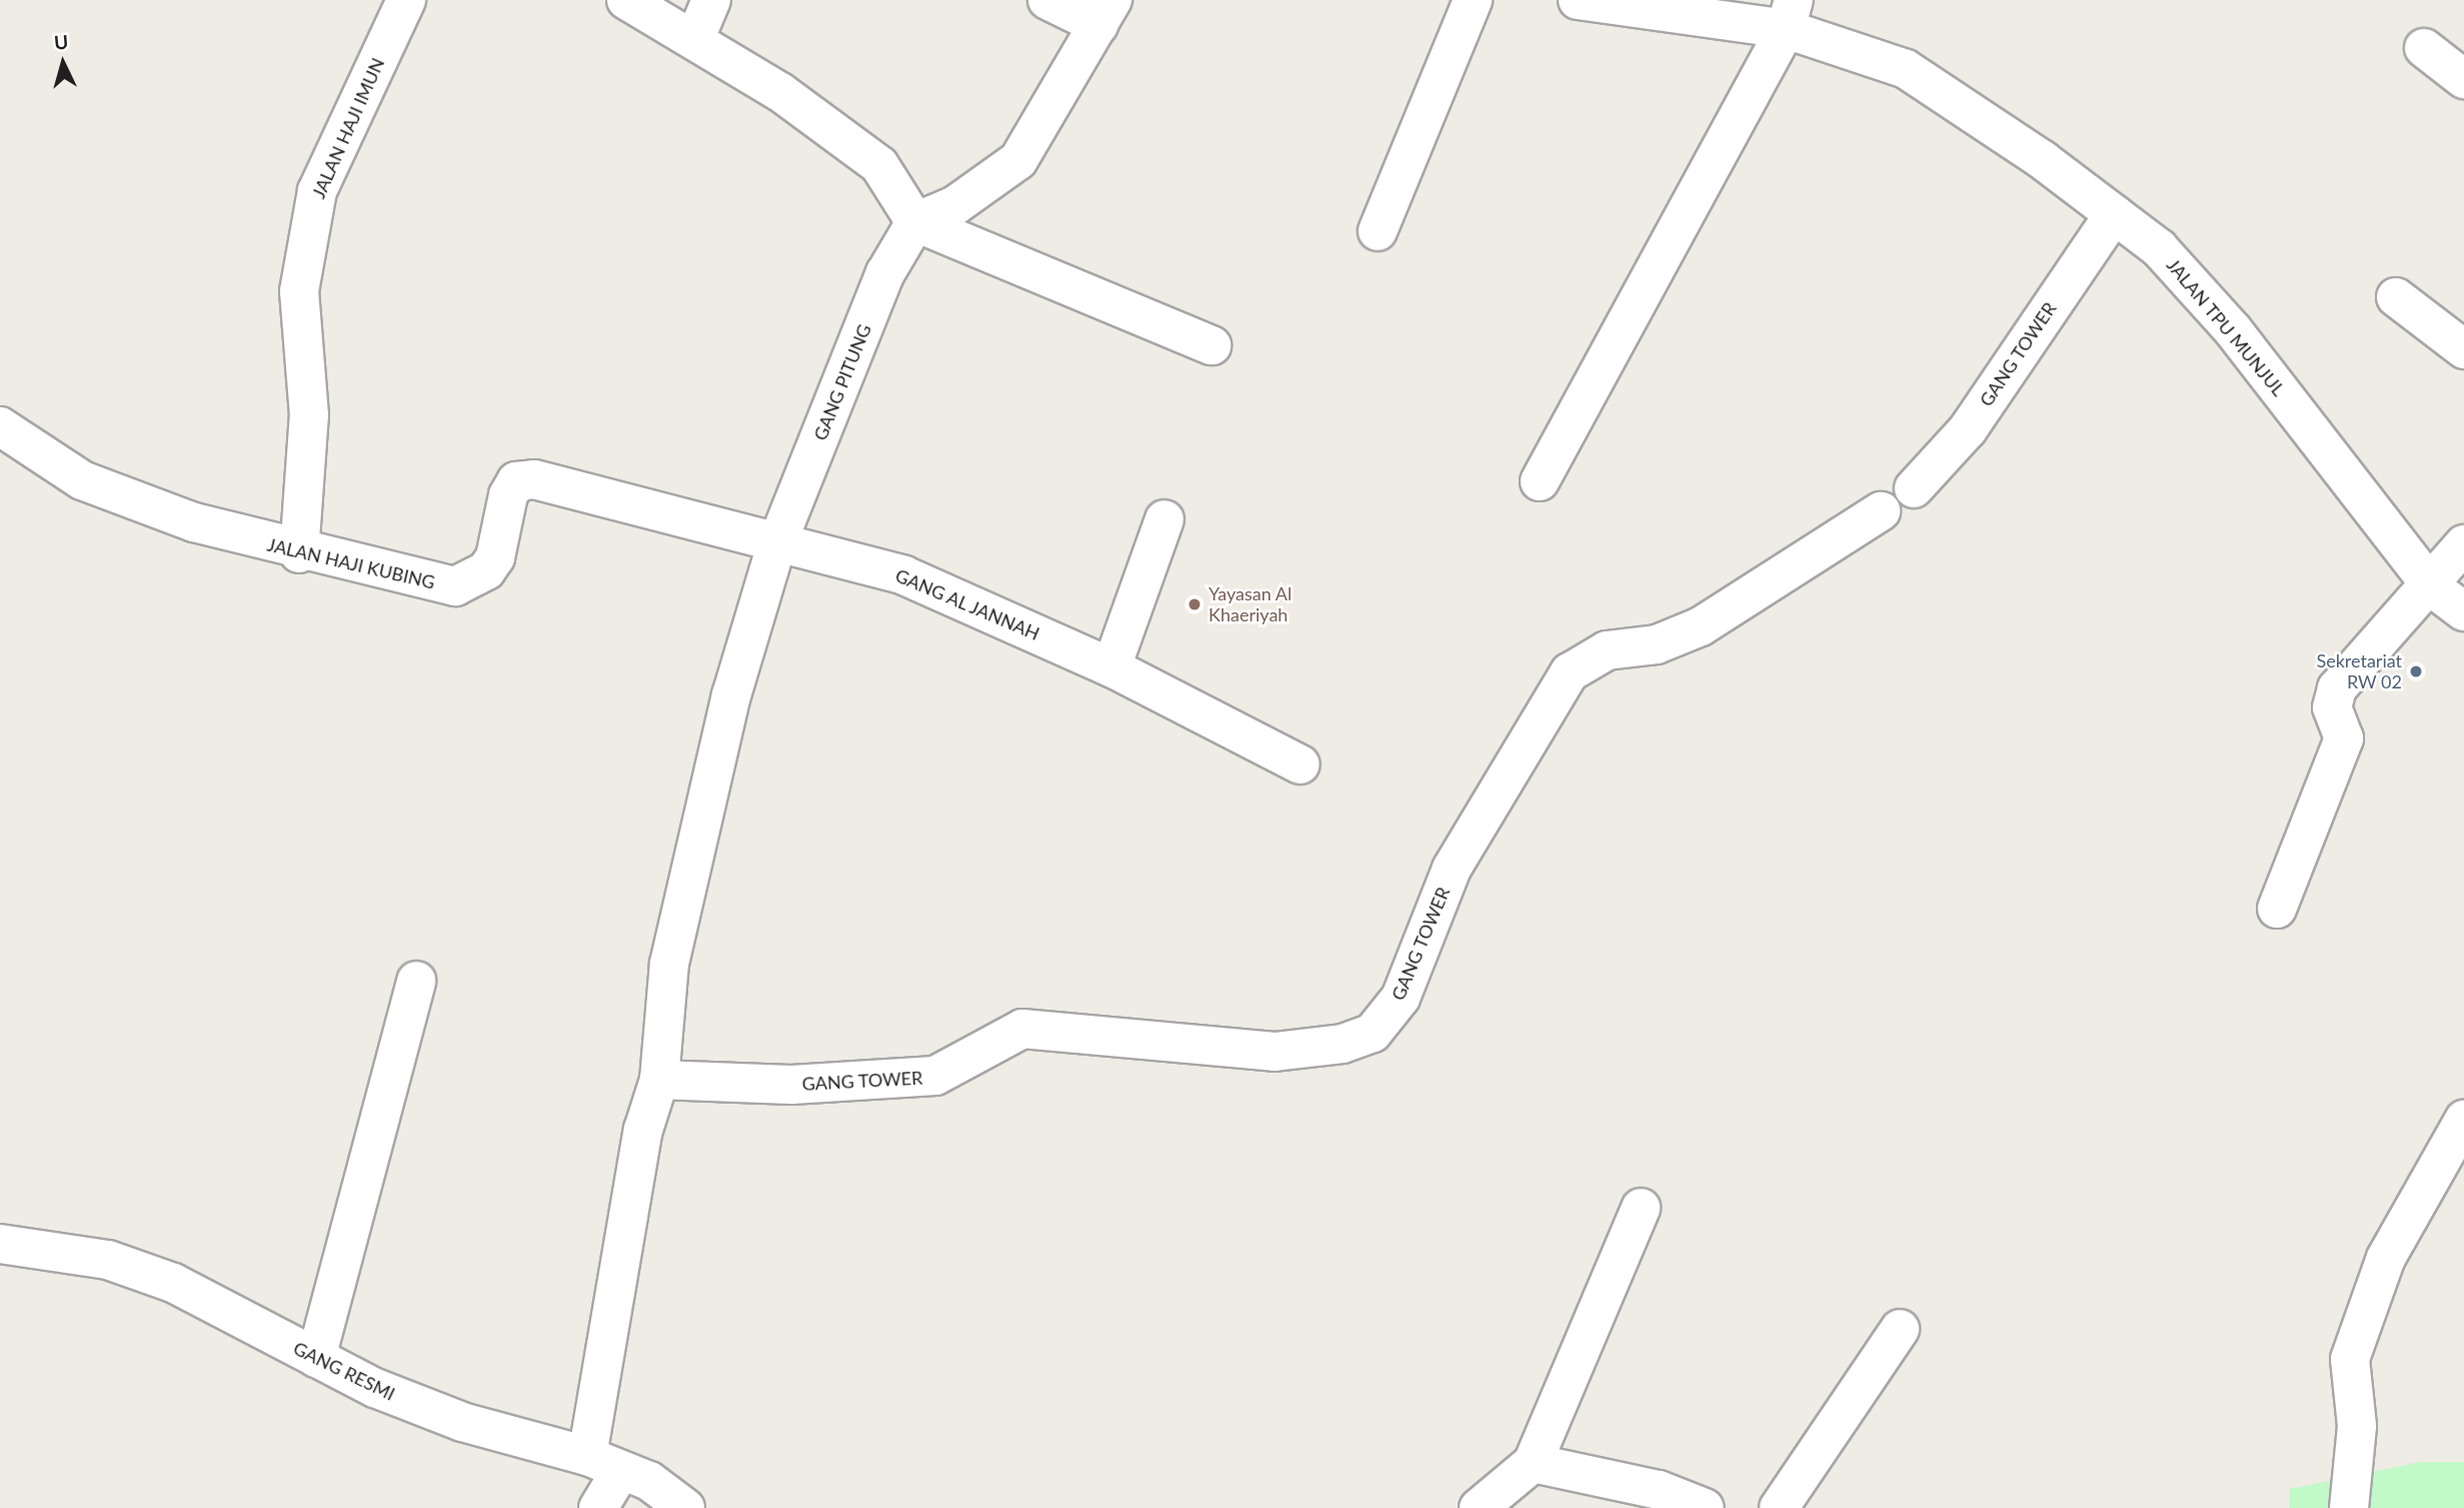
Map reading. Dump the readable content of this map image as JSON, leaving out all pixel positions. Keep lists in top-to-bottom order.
{
  "streets": {
    "street": [
      "JALAN HAJI IMUN",
      "JALAN TPU MUNJUL",
      "GANG TOWER",
      "GANG PITUNG",
      "JALAN HAJI KUBING",
      "GANG AL JANNAH",
      "GANG RESMI"
    ]
  },
  "crossings": [
    ["JALAN HAJI IMUN", "JALAN HAJI KUBING"],
    ["JALAN TPU MUNJUL", "GANG TOWER"],
    ["GANG TOWER", "GANG PITUNG"],
    ["GANG PITUNG", "JALAN HAJI KUBING"],
    ["GANG PITUNG", "GANG AL JANNAH"],
    ["GANG PITUNG", "GANG RESMI"],
    ["JALAN HAJI KUBING", "GANG AL JANNAH"]
  ],
  "places": ["Yayasan Al Khaeriyah", "Sekretariat RW 02"],
  "north": "top"
}
